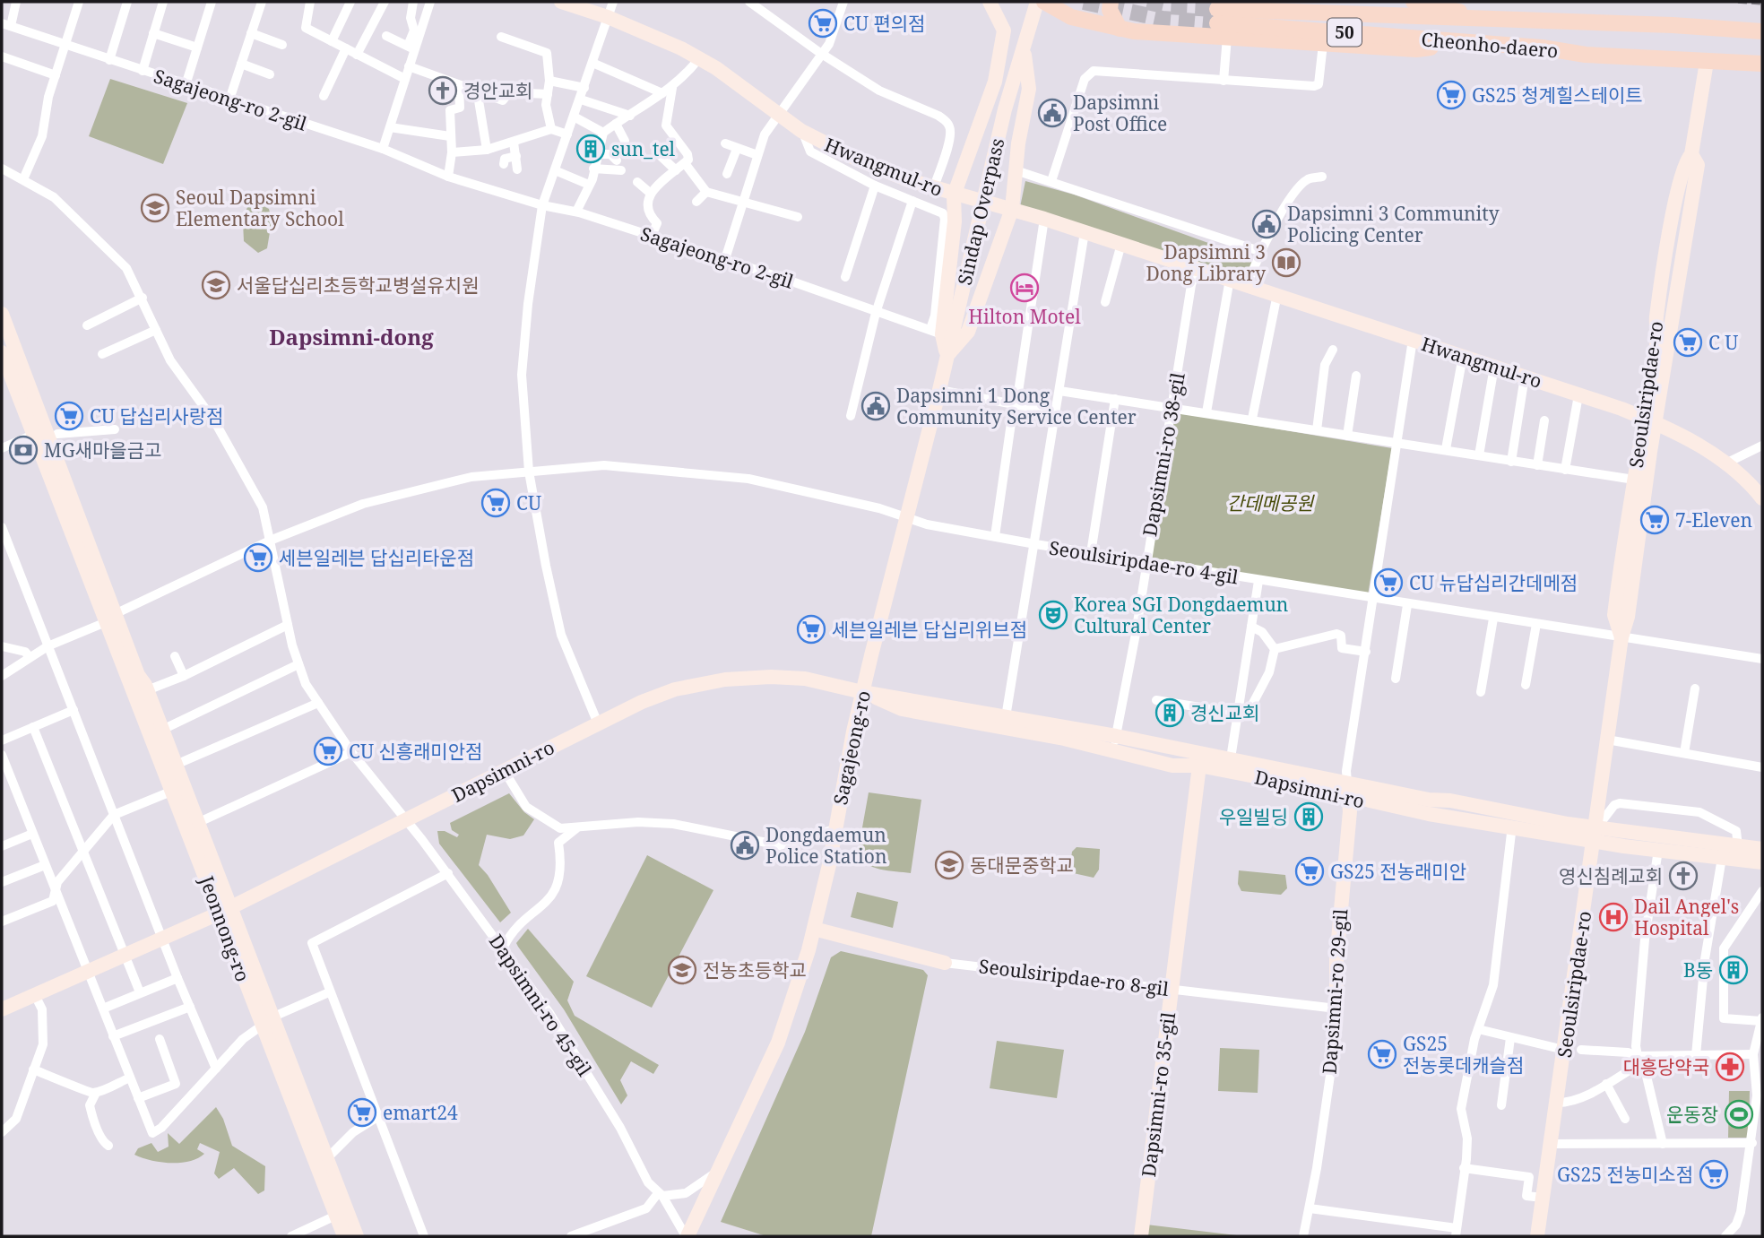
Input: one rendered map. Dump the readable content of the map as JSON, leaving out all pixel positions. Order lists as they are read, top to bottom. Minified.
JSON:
{"streets":{"main road":["50","Cheonho-daero","Hwangmul-ro","Sindap Overpass","Seoulsiripdae-ro","Sagajeong-ro","Dapsimni-ro","Jeonnong-ro","Seoulsiripdae-ro 8-gil","Dapsimni-ro 29-gil","Dapsimni-ro 35-gil"],"street":["Sagajeong-ro 2-gil","Dapsimni-ro 38-gil","Seoulsiripdae-ro 4-gil","Dapsimni-ro 45-gil"]},"crossings":[["Cheonho-daero","Seoulsiripdae-ro"],["Hwangmul-ro","Seoulsiripdae-ro"],["Hwangmul-ro","Dapsimni-ro 38-gil"],["Sindap Overpass","Sagajeong-ro"],["Seoulsiripdae-ro","Seoulsiripdae-ro 4-gil"],["Seoulsiripdae-ro","Dapsimni-ro"],["Dapsimni-ro 38-gil","Seoulsiripdae-ro 4-gil"],["Dapsimni-ro 38-gil","Dapsimni-ro"],["Seoulsiripdae-ro 4-gil","Sagajeong-ro"],["Seoulsiripdae-ro 4-gil","Jeonnong-ro"],["Seoulsiripdae-ro 4-gil","Dapsimni-ro 45-gil"],["Sagajeong-ro","Dapsimni-ro"],["Sagajeong-ro","Seoulsiripdae-ro 8-gil"],["Sagajeong-ro","Dapsimni-ro 45-gil"],["Dapsimni-ro","Jeonnong-ro"],["Dapsimni-ro","Dapsimni-ro 29-gil"],["Dapsimni-ro","Dapsimni-ro 45-gil"],["Dapsimni-ro","Dapsimni-ro 35-gil"],["Seoulsiripdae-ro 8-gil","Dapsimni-ro 29-gil"],["Seoulsiripdae-ro 8-gil","Dapsimni-ro 35-gil"]],"districts":["Dapsimni-dong"],"parks":["간데메공원"],"places":{"supermarket":["CU 편의점","GS25 청계힐스테이트","C U","CU 답십리사랑점","CU","7-Eleven","세븐일레븐 답십리타운점","CU 뉴답십리간데메점","세븐일레븐 답십리위브점","CU 신흥래미안점","GS25 전농래미안","GS25 전농롯데캐슬점","emart24","GS25 전농미소점"],"church":["경안교회","영신침례교회"],"public building":["Dapsimni Post Office","Dapsimni 3 Community Policing Center","Dapsimni 1 Dong Community Service Center","Dongdaemun Police Station"],"building":["sun_tel","경신교회","우일빌딩","B동"],"school or university":["Seoul Dapsimni Elementary School","서울답십리초등학교병설유치원","동대문중학교","전농초등학교"],"library":["Dapsimni 3 Dong Library"],"hotel":["Hilton Motel"],"bank":["MG새마을금고"],"theatre":["Korea SGI Dongdaemun Cultural Center"],"hospital":["Dail Angel's Hospital"],"pharmacy":["대흥당약국"],"sports":["운동장"]}}
